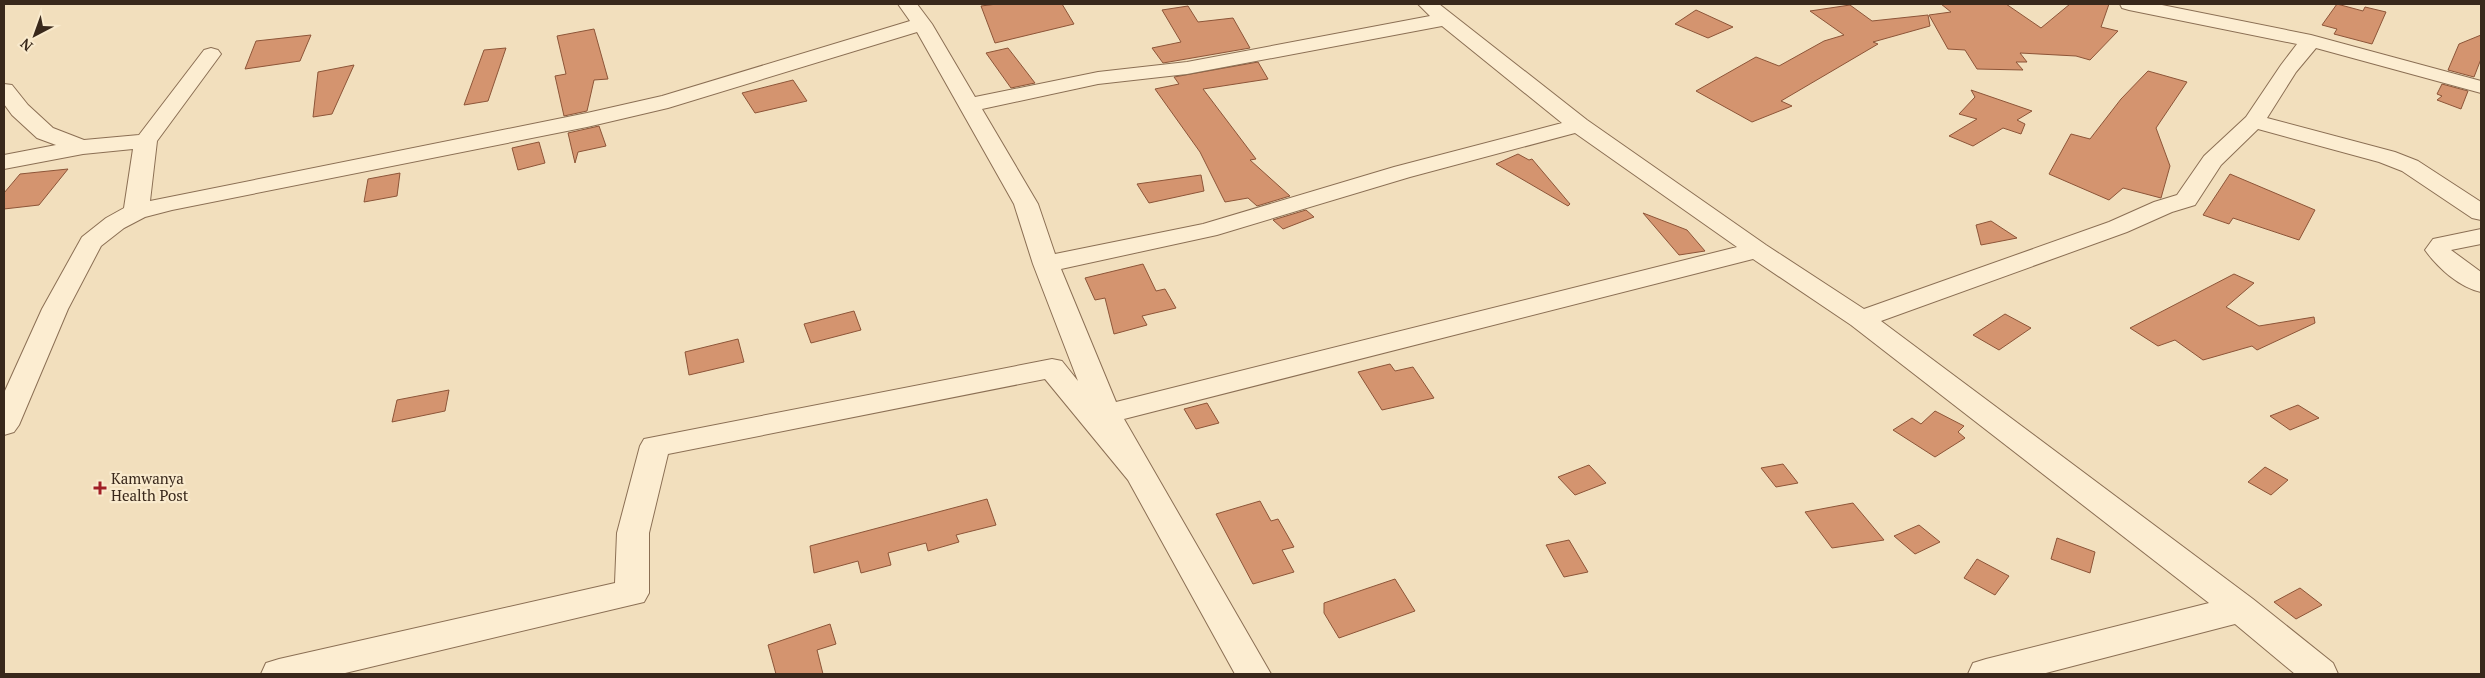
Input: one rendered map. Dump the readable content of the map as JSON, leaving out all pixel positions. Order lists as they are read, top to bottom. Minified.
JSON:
{"places":{"health":["Kamwanya Health Post"]},"north":"bottom left"}
